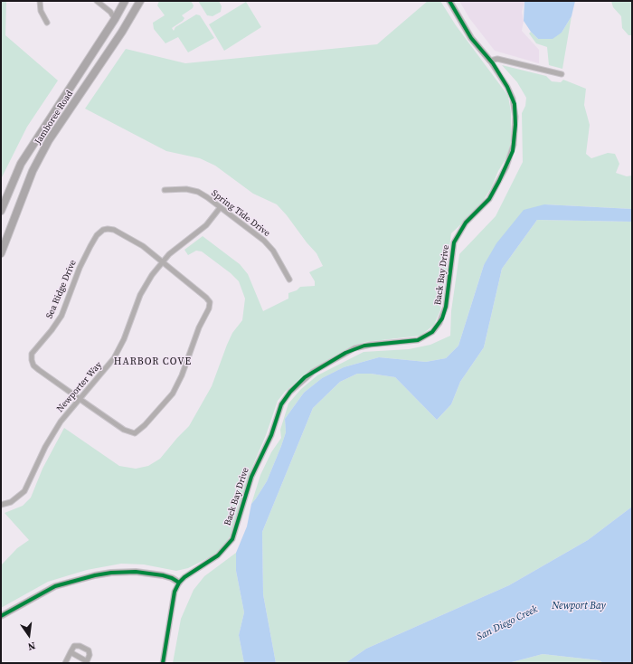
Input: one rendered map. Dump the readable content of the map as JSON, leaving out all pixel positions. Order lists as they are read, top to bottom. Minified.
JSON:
{"streets":{"main road":["Jamboree Road"],"street":["Spring Tide Drive","Back Bay Drive","Sea Ridge Drive","Newporter Way"]},"crossings":[["Spring Tide Drive","Newporter Way"],["Sea Ridge Drive","Newporter Way"]],"districts":["HARBOR COVE"],"water":["Newport Bay","San Diego Creek"],"north":"bottom"}
